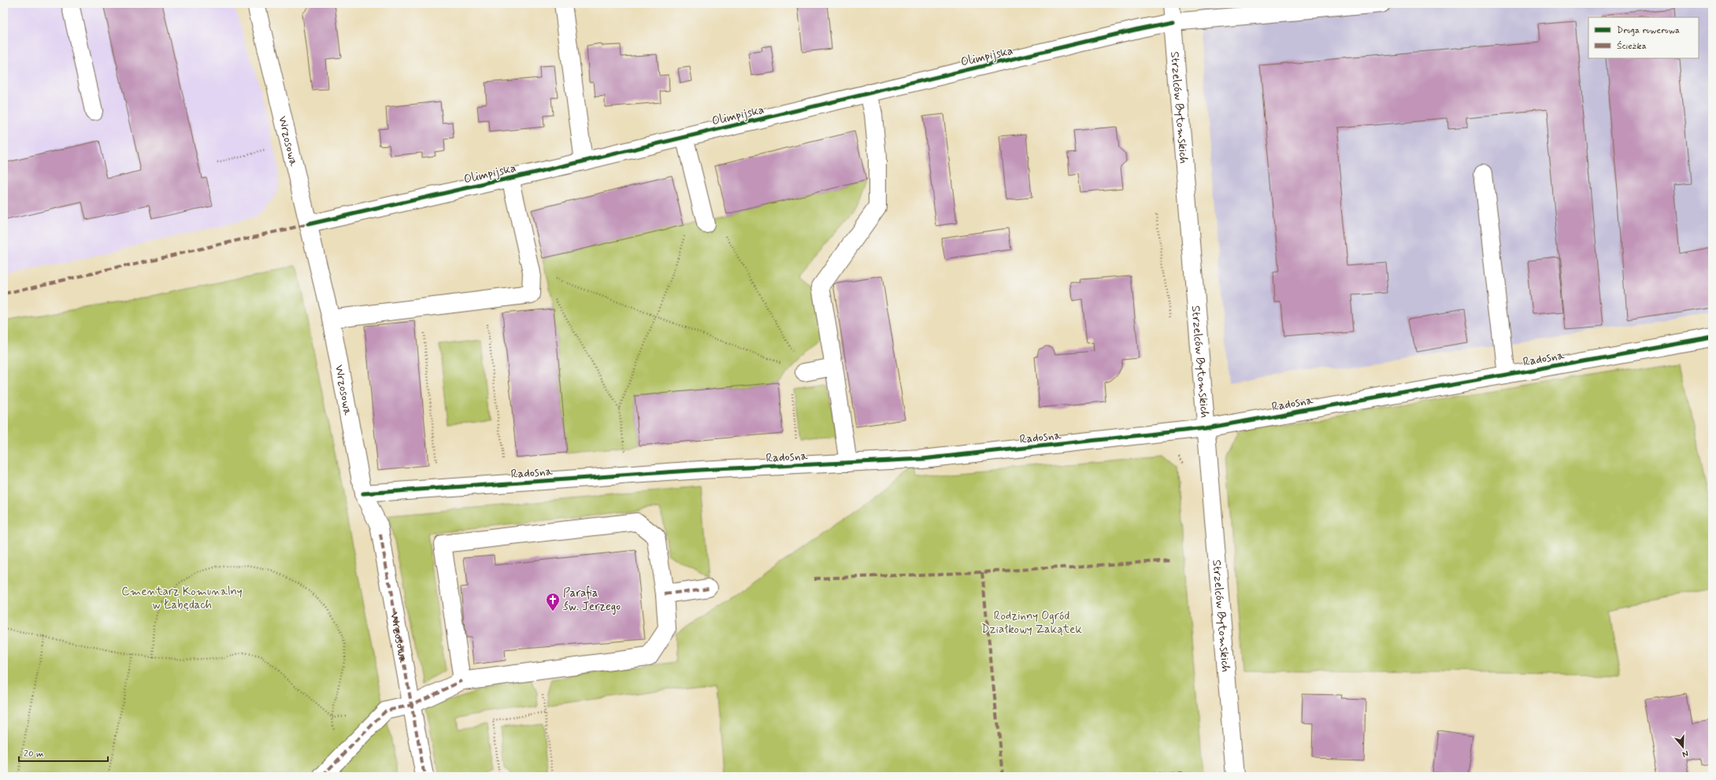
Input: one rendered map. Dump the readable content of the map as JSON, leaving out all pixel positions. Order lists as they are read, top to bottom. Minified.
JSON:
{"streets":{"street":["Olimpijska","Strzelców Bytomskich","Wrzosowa","Radosna"]},"crossings":[["Olimpijska","Strzelców Bytomskich"],["Olimpijska","Wrzosowa"],["Strzelców Bytomskich","Radosna"],["Wrzosowa","Radosna"]],"parks":["Cmentarz Komunalny w Łabędach","Rodzinny Ogród Działkowy Zakątek"],"places":{"church":["Parafia św. Jerzego"]},"legend":["Droga rowerowa","Ścieżka"],"scale_bar":"20 m","north":"bottom"}
